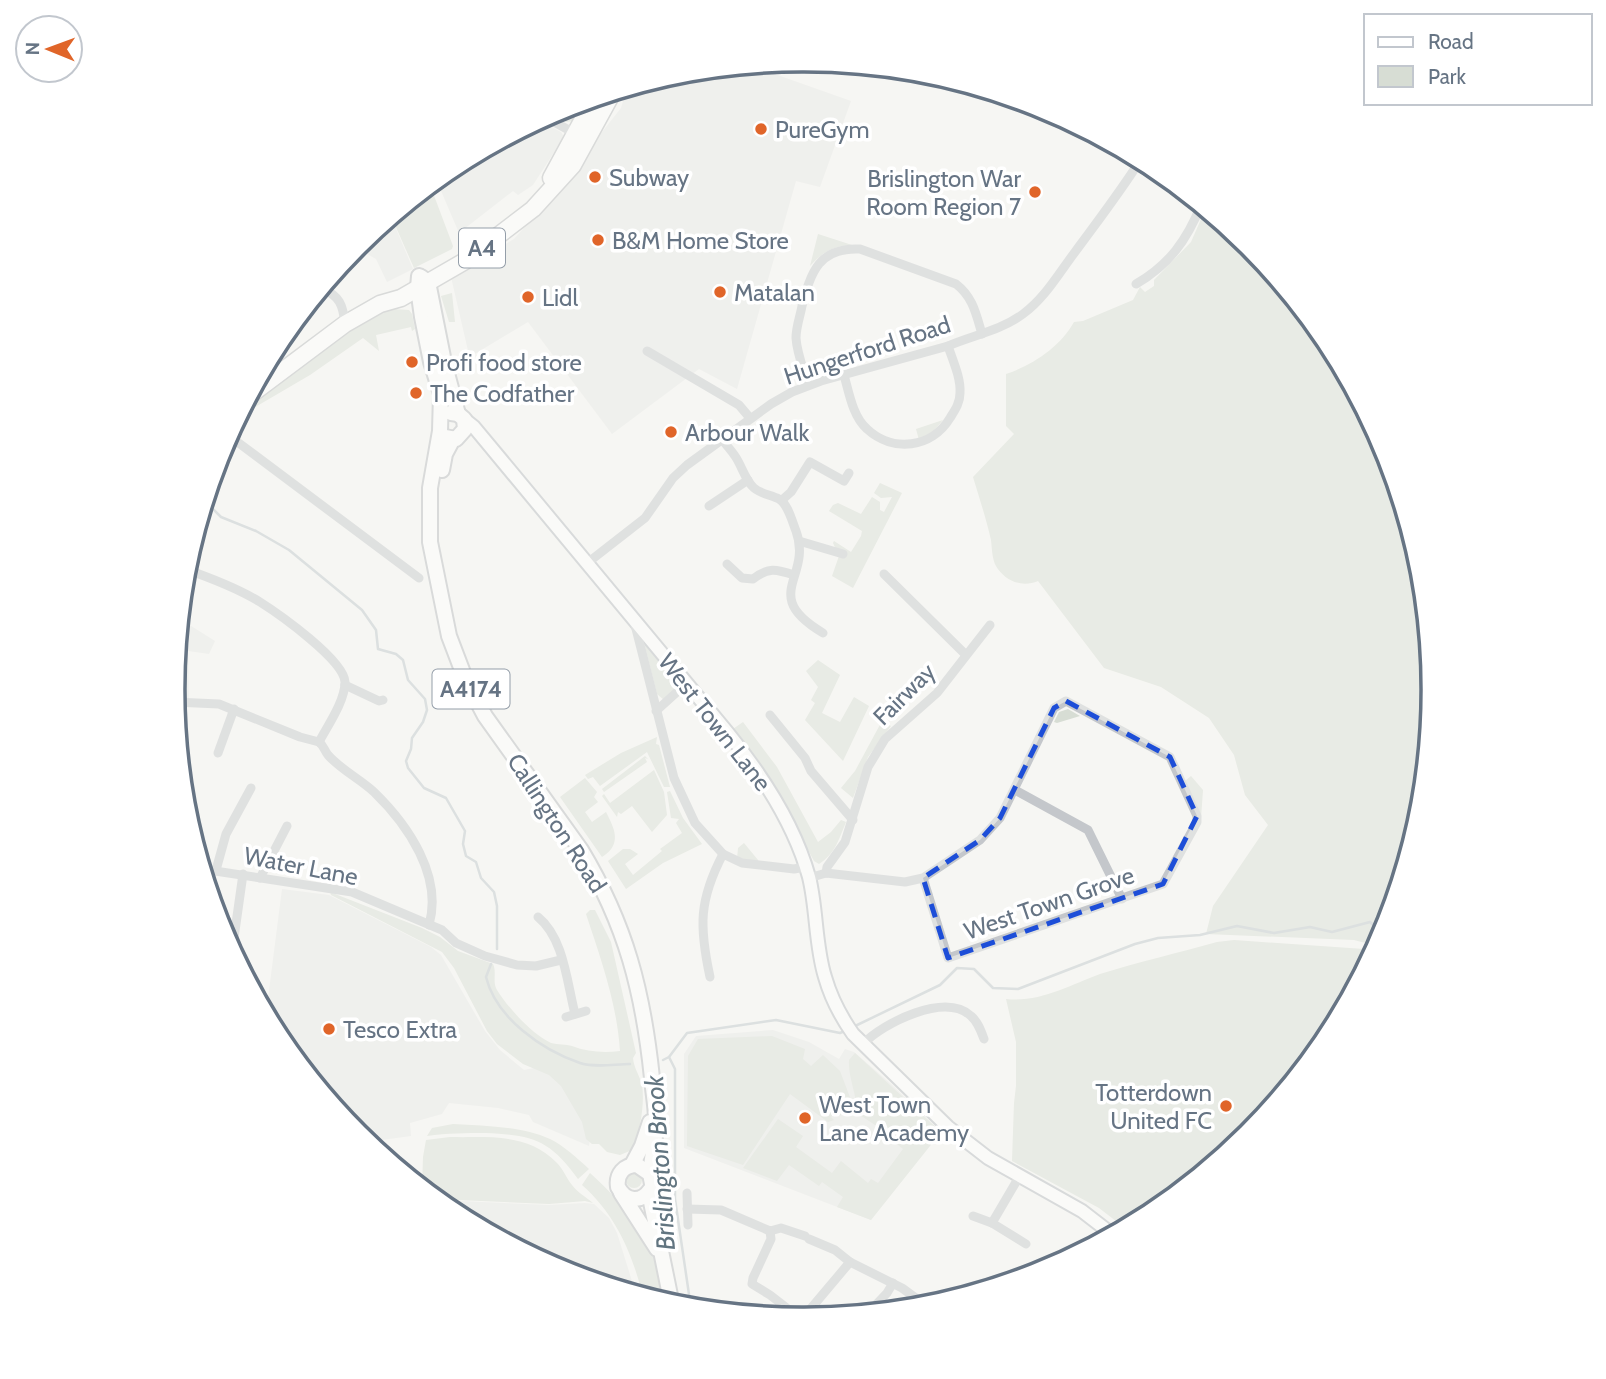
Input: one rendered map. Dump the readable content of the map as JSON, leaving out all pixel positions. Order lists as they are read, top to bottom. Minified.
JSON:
{"streets":{"highway":["A4"],"main road":["A4174","West Town Lane","Callington Road"],"street":["Hungerford Road","Fairway","Water Lane","West Town Grove"]},"crossings":[["A4","A4174"],["A4","West Town Lane"],["Hungerford Road","West Town Lane"],["A4174","West Town Lane"],["A4174","Callington Road"]],"water":["Brislington Brook"],"places":["PureGym","Subway","Brislington War Room Region 7","B&M Home Store","Matalan","Lidl","Profi food store","The Codfather","Arbour Walk","Tesco Extra","Totterdown United FC","West Town Lane Academy"],"legend":["Road","Park"],"north":"left"}
